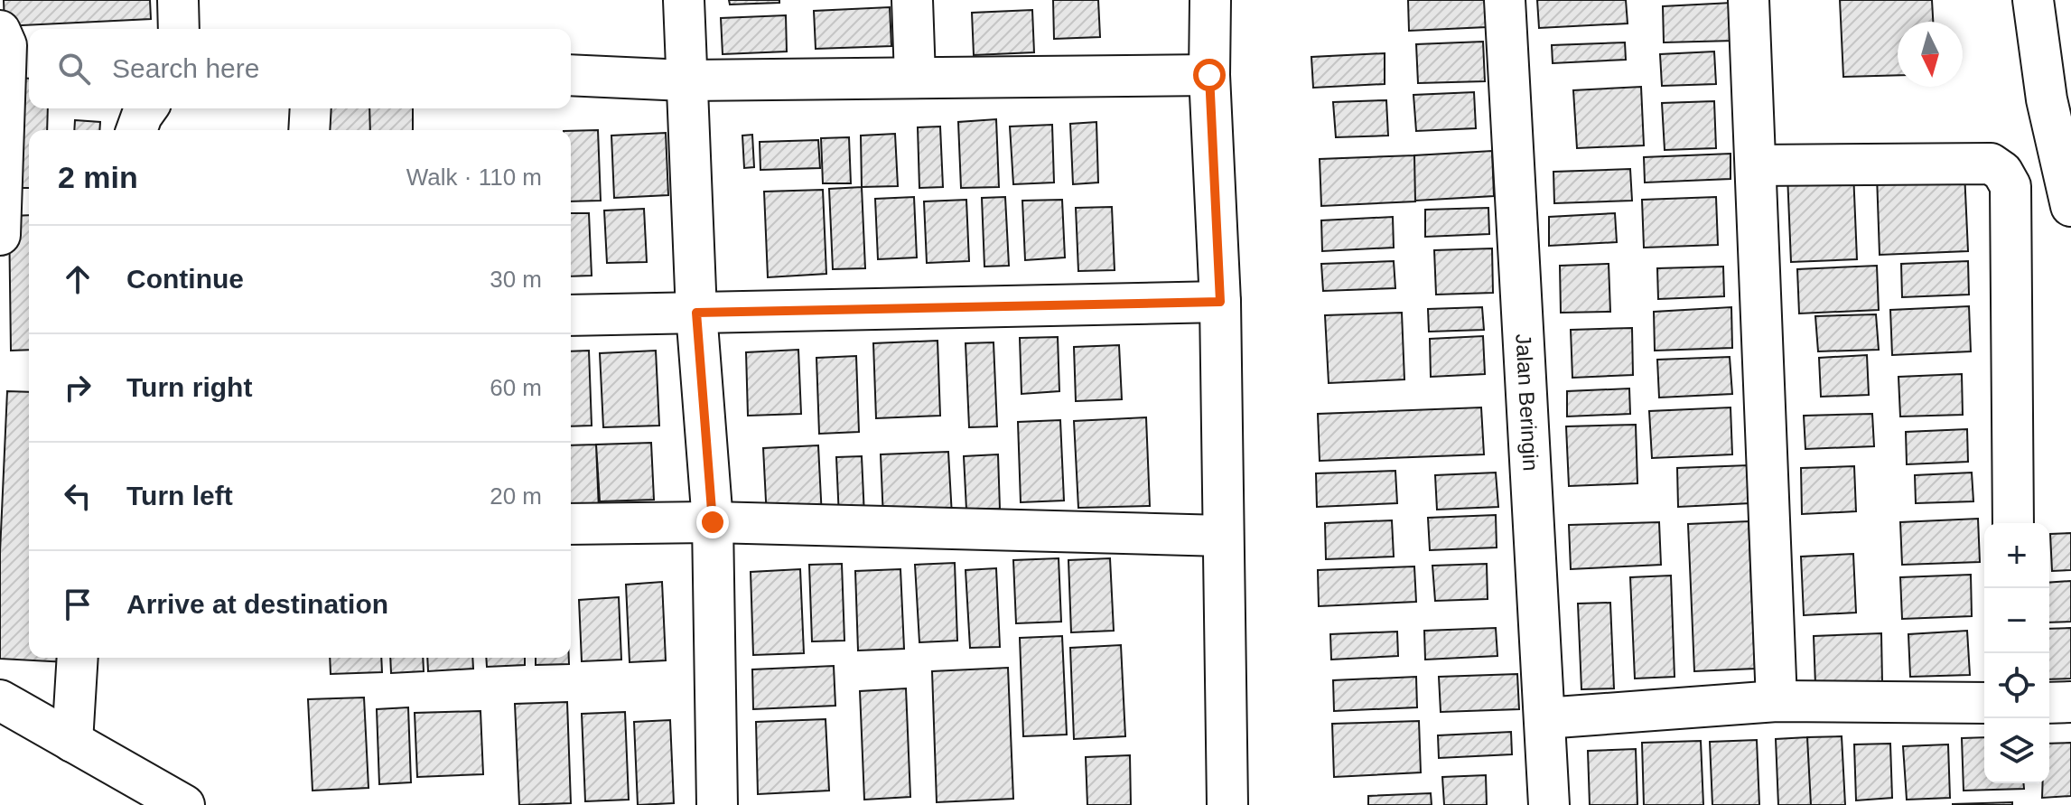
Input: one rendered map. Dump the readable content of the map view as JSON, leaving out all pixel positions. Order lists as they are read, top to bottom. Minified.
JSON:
{"streets":{"street":["Jalan Beringin"]},"north":"bottom","page":{"search":"Search here","heading":["2 min","Walk · 110 m"],"list":[["Continue","30 m"],["Turn right","60 m"],["Turn left","20 m"],"Arrive at destination"],"map_buttons":["+","−"]}}
